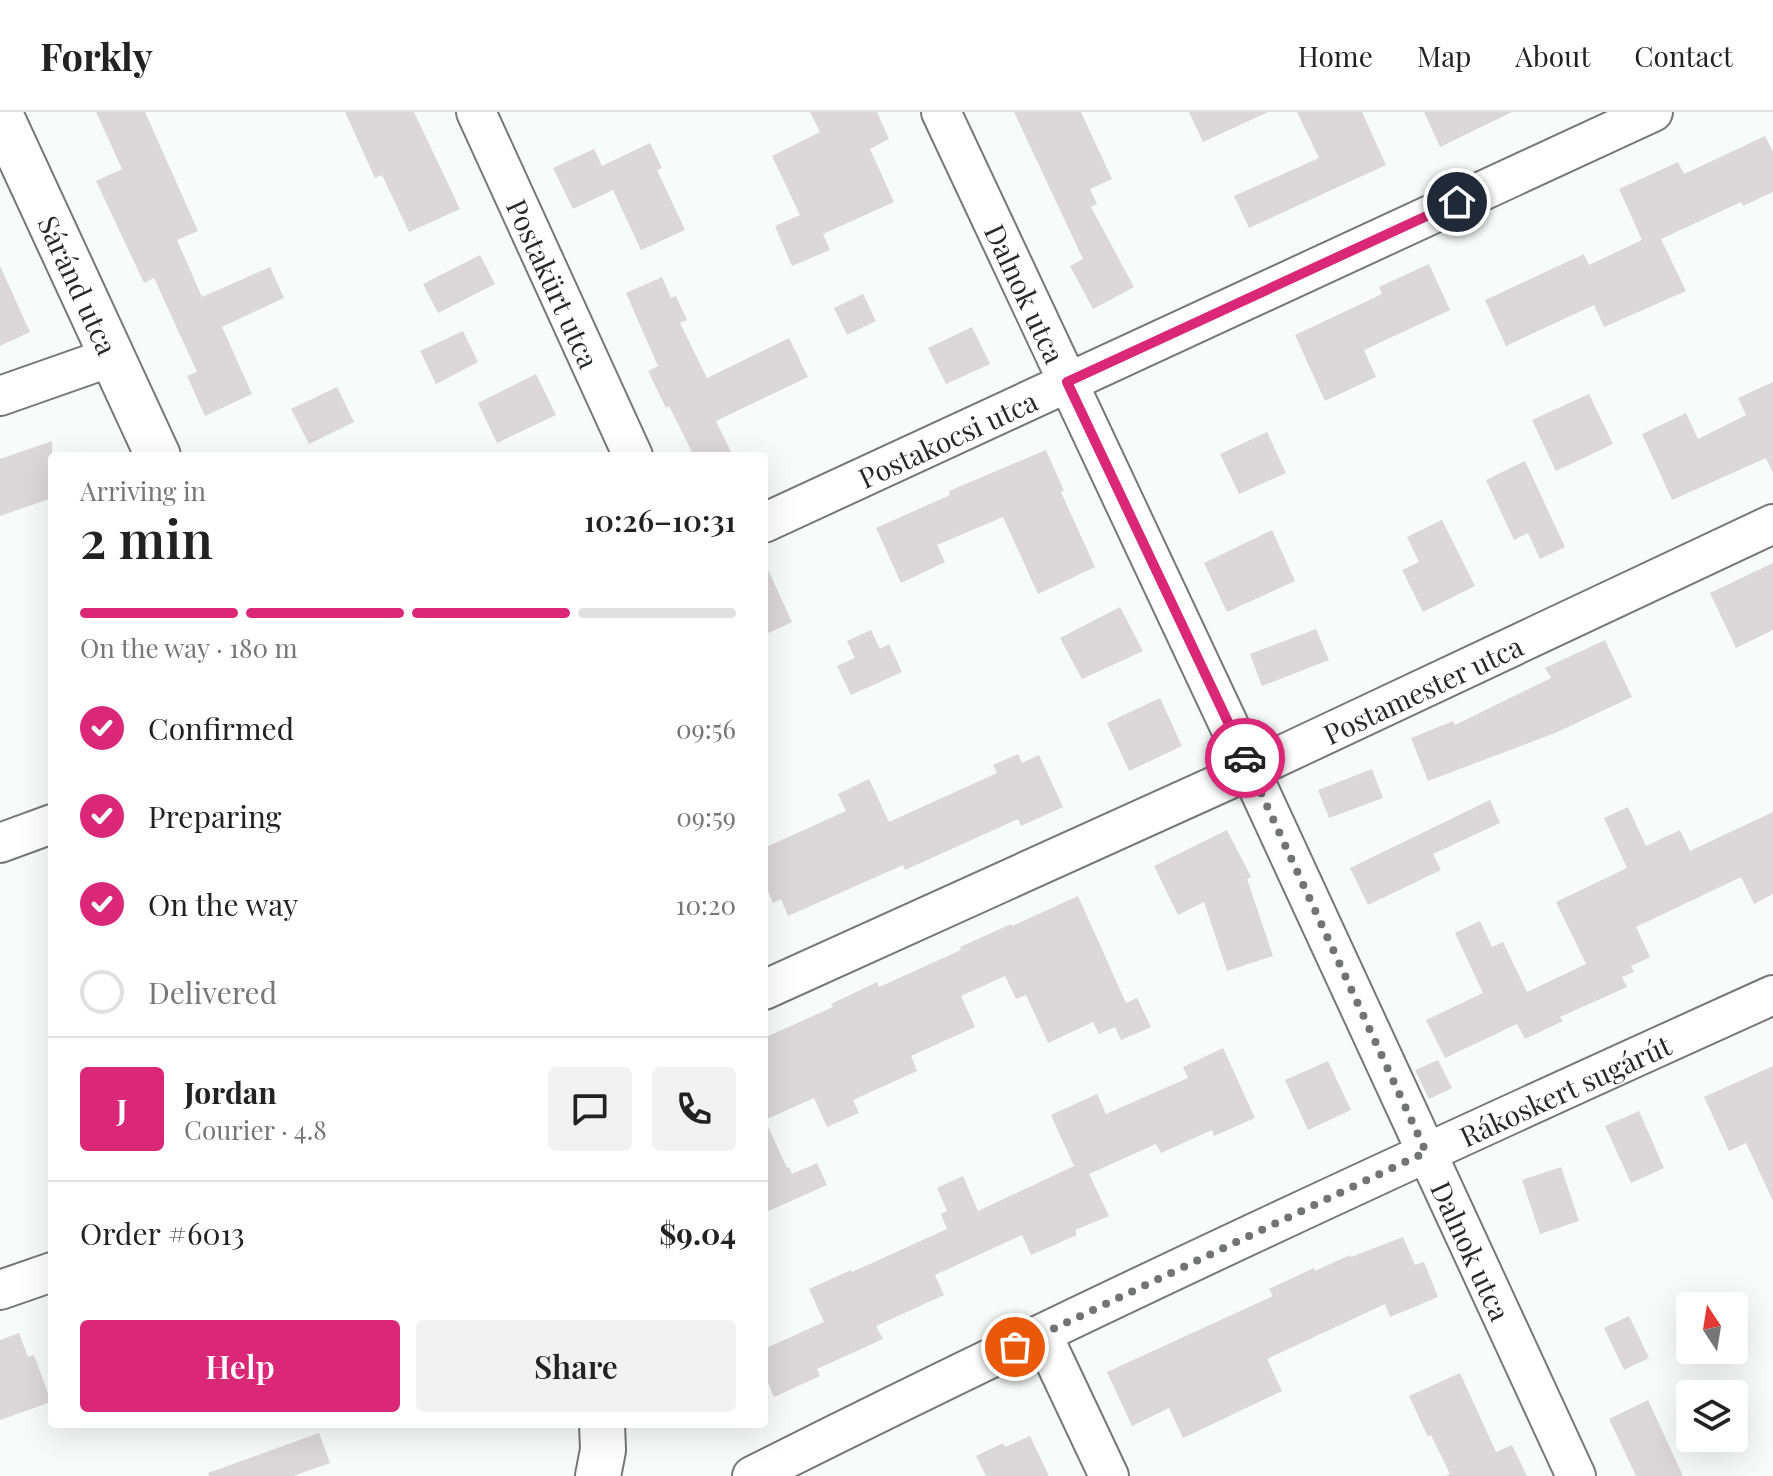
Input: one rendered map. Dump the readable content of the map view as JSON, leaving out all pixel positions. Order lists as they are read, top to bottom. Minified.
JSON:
{"streets":{"street":["Postakürt utca","Sáránd utca","Dalnok utca","Postakocsi utca","Postamester utca","Rákoskert sugárút"]},"crossings":[["Dalnok utca","Postakocsi utca"],["Dalnok utca","Postamester utca"],["Dalnok utca","Rákoskert sugárút"]],"north":"top","page":{"header":"Forkly","nav":["Home","Map","About","Contact"],"heading":["2 min","Arriving in","10:26–10:31"],"panel":["Jordan","Courier · 4.8","Order #6013","$9.04"],"bar":"On the way · 180 m","list":[["Confirmed","09:56"],["Preparing","09:59"],["On the way","10:20"],"Delivered"],"round":"J","buttons":["Help","Share"]}}
